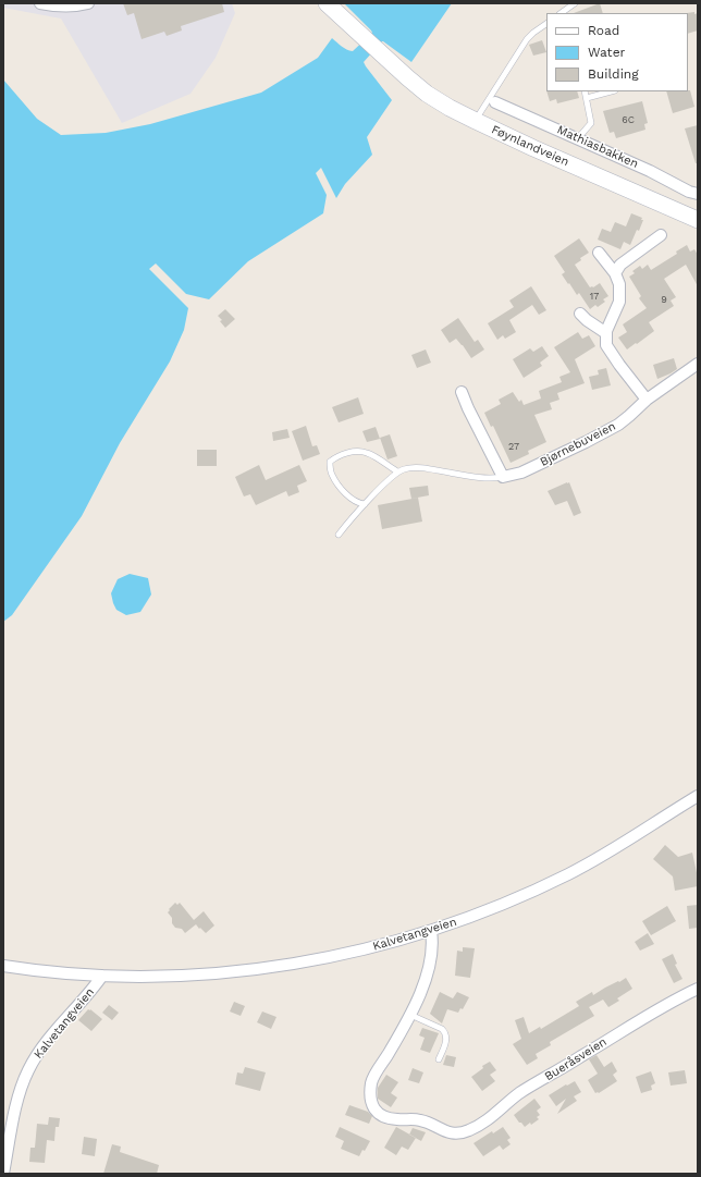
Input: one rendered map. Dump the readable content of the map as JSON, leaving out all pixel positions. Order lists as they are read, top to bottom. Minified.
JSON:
{"streets":{"main road":["Føynlandveien"],"street":["Mathiasbakken","Bjørnebuveien","Kalvetangveien","Bueråsveien"]},"house_numbers":["6C","17","9","27"],"legend":["Road","Water","Building"]}
